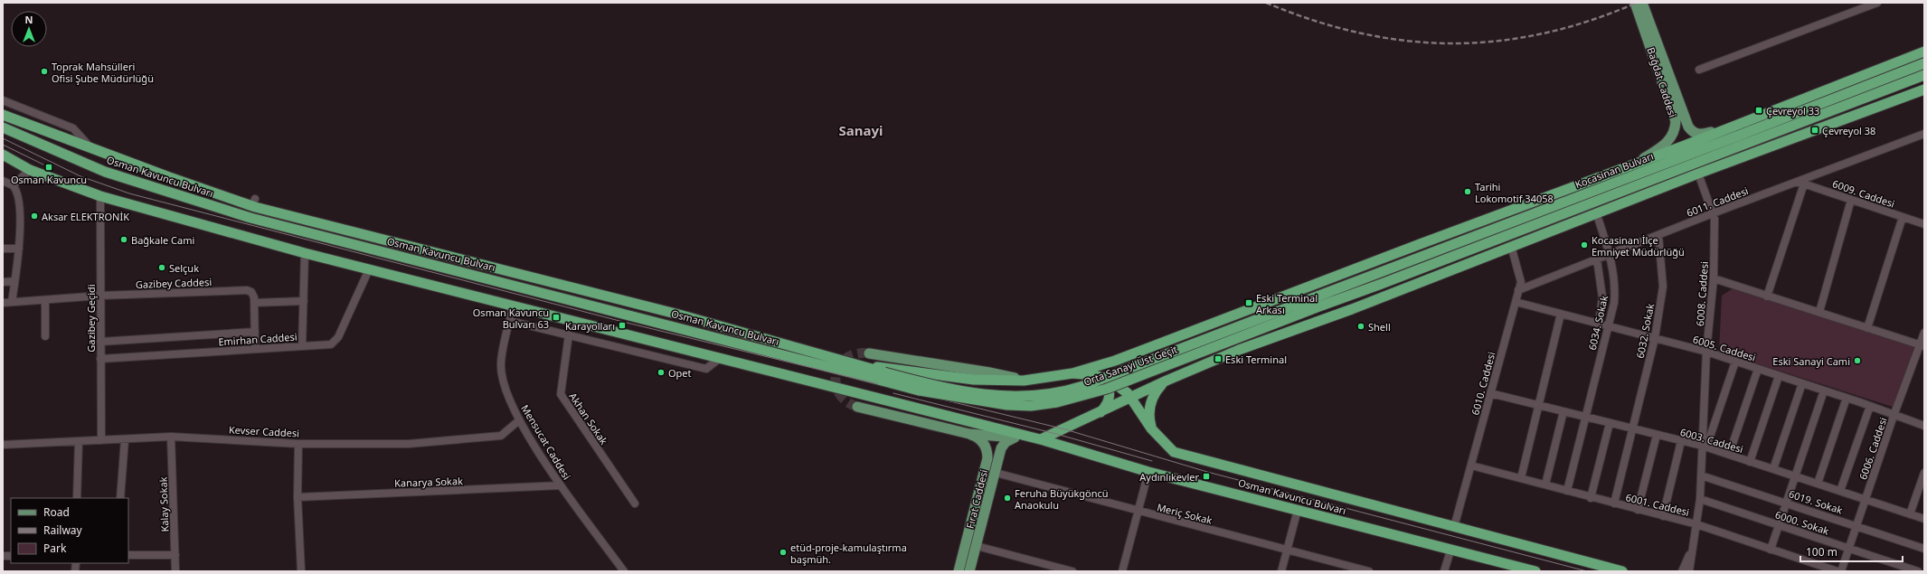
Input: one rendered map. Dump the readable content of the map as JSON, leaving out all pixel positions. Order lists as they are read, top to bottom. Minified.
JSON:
{"streets":{"highway":["Kocasinan Bulvarı","Osman Kavuncu Bulvarı","Orta Sanayi Üst Geçit"],"main road":["Bağdat Caddesi","Fırat Caddesi"],"street":["6009. Caddesi","6011. Caddesi","Gazibey Caddesi","6008. Caddesi","Gazibey Geçidi","6034. Sokak","6032. Sokak","Emirhan Caddesi","6005. Caddesi","6010. Caddesi","Akhan Sokak","Kevser Caddesi","6003. Caddesi","Mensucat Caddesi","6006. Caddesi","Kanarya Sokak","6019. Sokak","Kalay Sokak","6001. Caddesi","Meriç Sokak","6000. Sokak"]},"crossings":[["Kocasinan Bulvarı","Orta Sanayi Üst Geçit"],["Osman Kavuncu Bulvarı","Orta Sanayi Üst Geçit"],["Osman Kavuncu Bulvarı","6010. Caddesi"],["6009. Caddesi","6011. Caddesi"],["6011. Caddesi","6008. Caddesi"],["6011. Caddesi","6034. Sokak"],["6011. Caddesi","6032. Sokak"],["6011. Caddesi","6010. Caddesi"],["Gazibey Caddesi","Gazibey Geçidi"],["6008. Caddesi","6005. Caddesi"],["6008. Caddesi","6003. Caddesi"],["6008. Caddesi","6019. Sokak"],["6008. Caddesi","6001. Caddesi"],["6008. Caddesi","6000. Sokak"],["Gazibey Geçidi","Emirhan Caddesi"],["Gazibey Geçidi","Kevser Caddesi"],["6034. Sokak","6005. Caddesi"],["6034. Sokak","6003. Caddesi"],["6034. Sokak","6001. Caddesi"],["6032. Sokak","6005. Caddesi"],["6032. Sokak","6003. Caddesi"],["6032. Sokak","6001. Caddesi"],["6005. Caddesi","6010. Caddesi"],["6005. Caddesi","6006. Caddesi"],["6010. Caddesi","6003. Caddesi"],["6010. Caddesi","6001. Caddesi"],["Kevser Caddesi","Mensucat Caddesi"],["Kevser Caddesi","Kalay Sokak"],["6003. Caddesi","6006. Caddesi"],["Mensucat Caddesi","Kanarya Sokak"],["6006. Caddesi","6019. Sokak"],["6006. Caddesi","6000. Sokak"],["Fırat Caddesi","Meriç Sokak"]],"districts":["Sanayi"],"places":{"other":["Toprak Mahsülleri Ofisi Şube Müdürlüğü","Tarihi Lokomotif 34058","Aksar ELEKTRONİK","Bağkale Cami","Kocasinan İlçe Emniyet Müdürlüğü","Selçuk","Shell","Eski Sanayi Cami","Opet","Feruha Büyükgöncü Anaokulu","etüd-proje-kamulaştırma başmüh."],"transit":["Çevreyol 33","Çevreyol 38","Osman Kavuncu","Eski Terminal Arkası","Osman Kavuncu Bulvarı 63","Karayolları","Eski Terminal","Aydınlıkevler"]},"legend":["Road","Railway","Park"],"scale_bar":"100 m","north":"top"}
